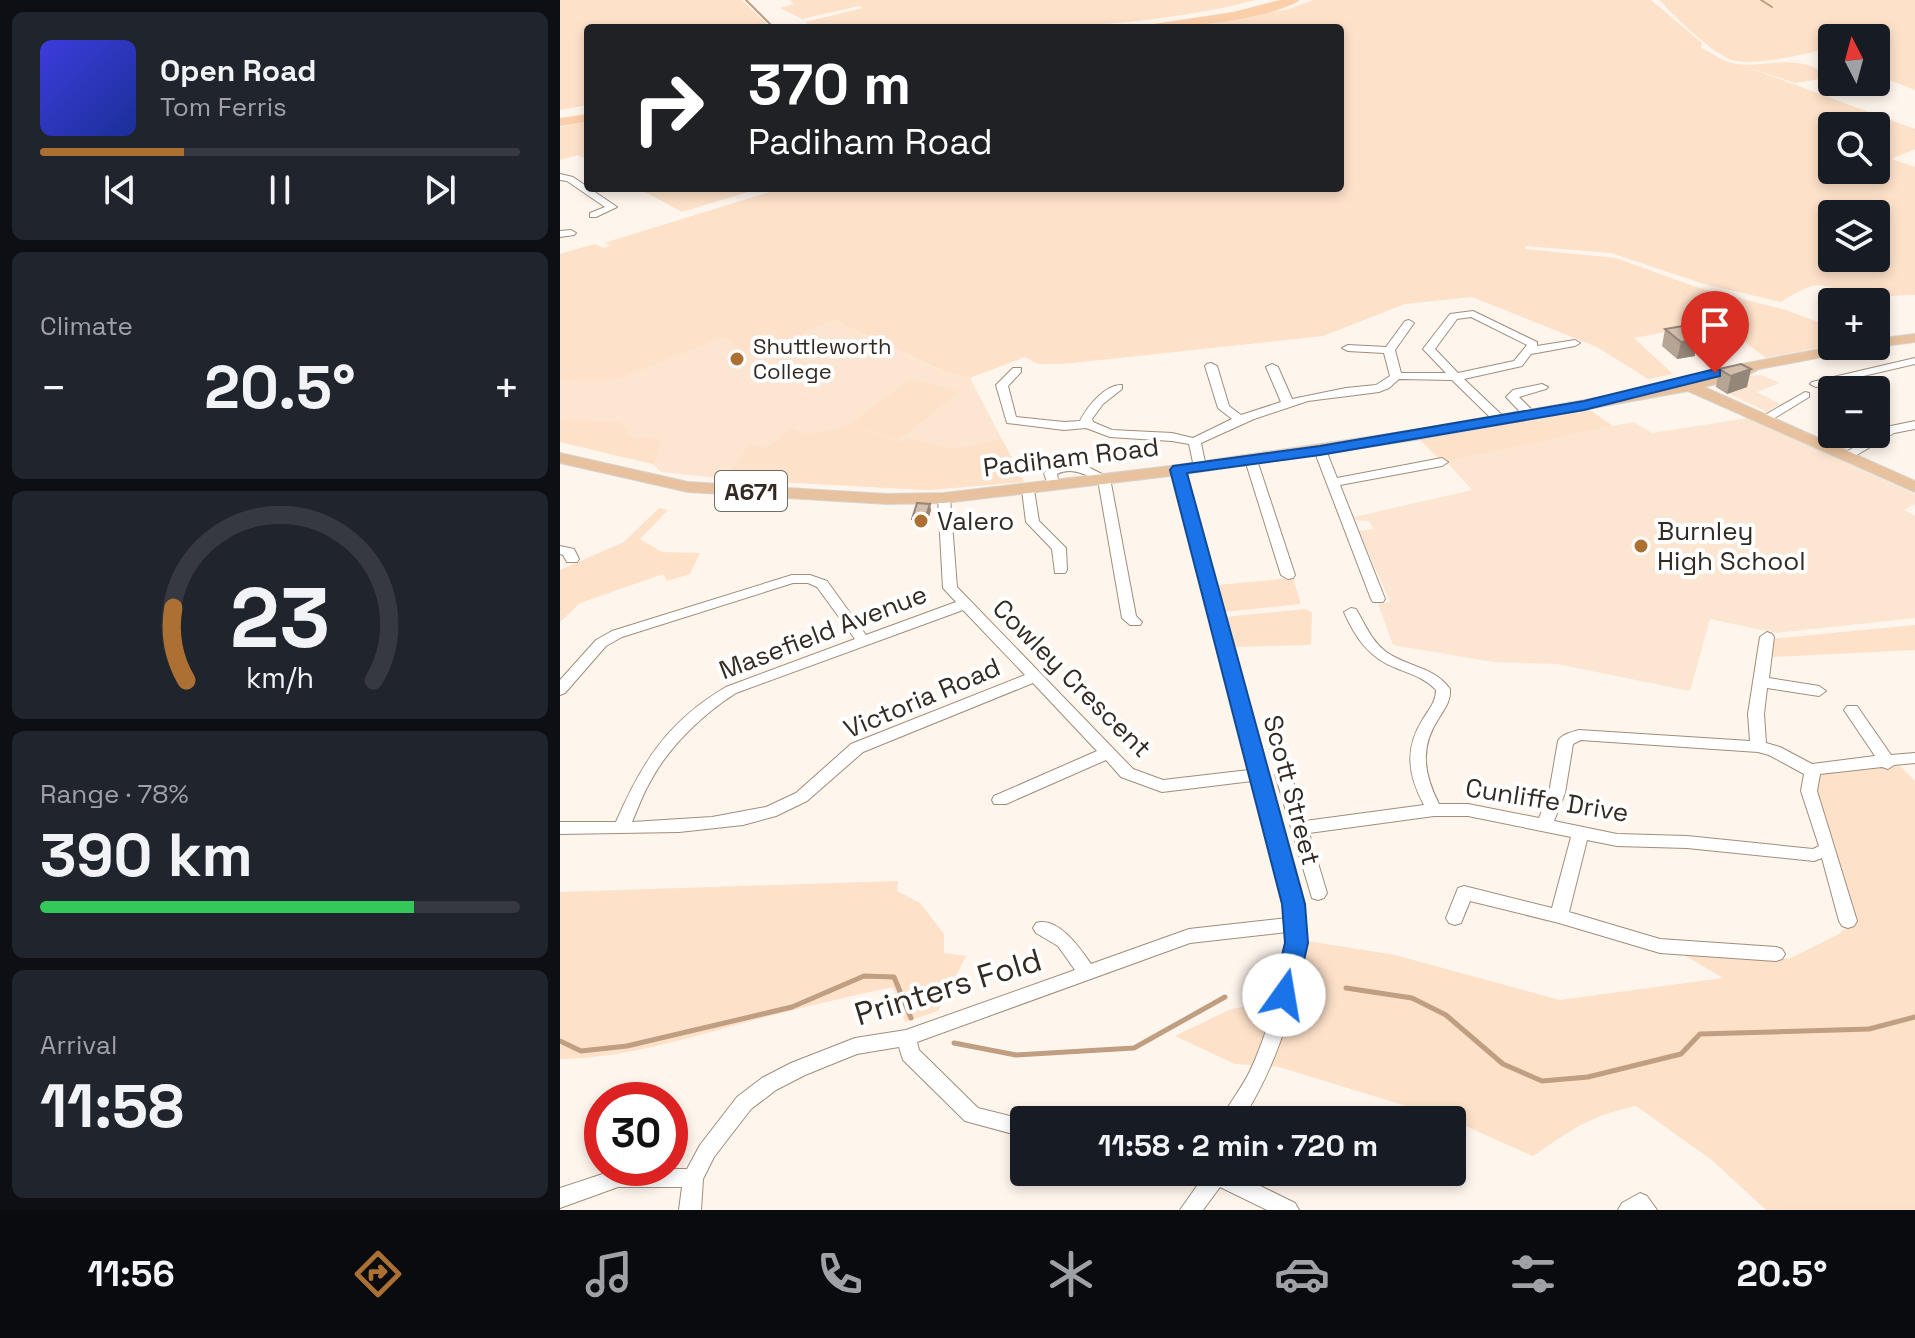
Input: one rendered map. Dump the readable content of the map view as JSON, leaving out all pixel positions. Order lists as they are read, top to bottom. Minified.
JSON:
{"streets":{"main road":["Padiham Road","A671"],"street":["Masefield Avenue","Cowley Crescent","Victoria Road","Scott Street","Cunliffe Drive","Printers Fold"]},"crossings":[["Padiham Road","A671"],["Padiham Road","Cowley Crescent"],["Padiham Road","Scott Street"],["A671","Cowley Crescent"],["Masefield Avenue","Cowley Crescent"],["Masefield Avenue","Victoria Road"],["Cowley Crescent","Victoria Road"],["Cowley Crescent","Scott Street"],["Scott Street","Printers Fold"]],"places":["Shuttleworth College","Valero","Burnley High School"],"north":"top","page":{"map_buttons":["+","−"],"turn":["370 m","Padiham Road"],"song":["Open Road","Tom Ferris"],"tile":["Climate",["Range · 78%","390 km"],["Arrival","11:58"]],"heat":["−","20.5°","+"],"limit":"30","trip":"11:58 · 2 min · 720 m","tabs":["11:56","20.5°"],"gauge":["23","km/h"]}}
